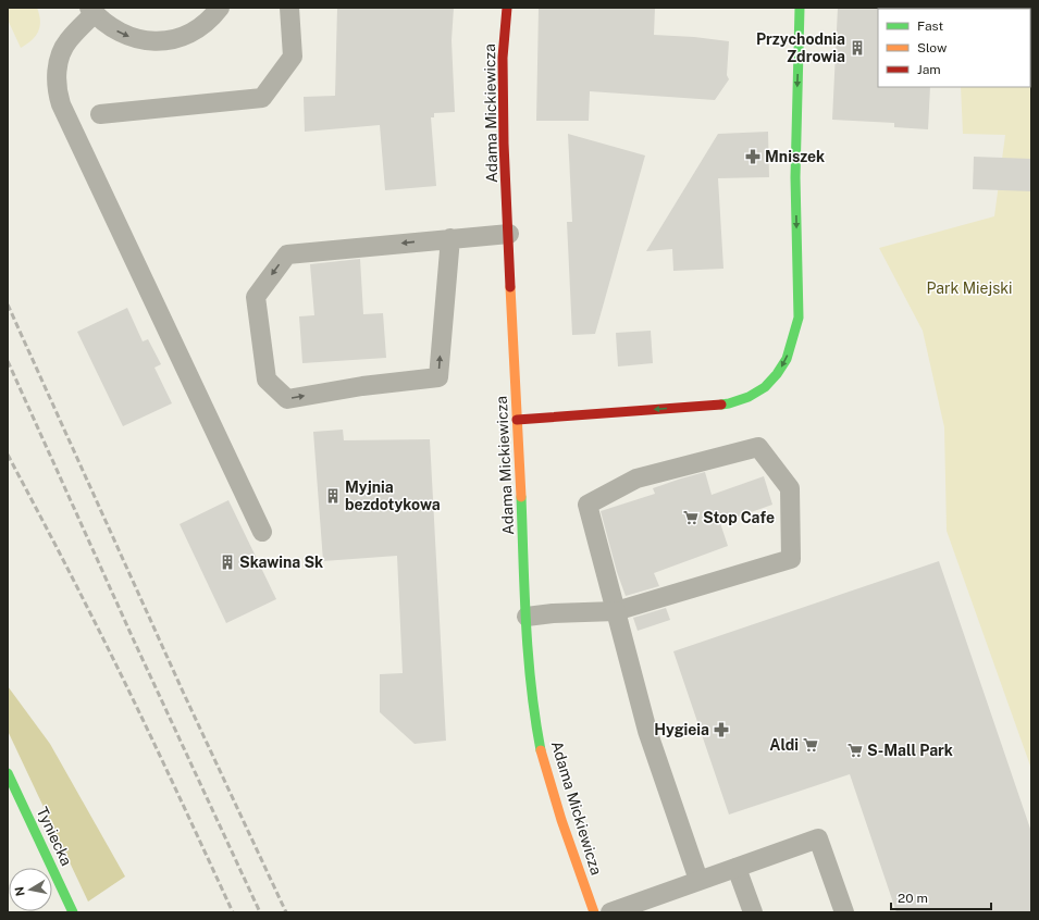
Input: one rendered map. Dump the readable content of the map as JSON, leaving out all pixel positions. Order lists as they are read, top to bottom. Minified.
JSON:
{"streets":{"main road":["Adama Mickiewicza","Tyniecka"]},"parks":["Park Miejski"],"places":{"building":["Przychodnia Zdrowia","Myjnia bezdotykowa","Skawina Sk"],"pharmacy":["Mniszek","Hygieia"],"supermarket":["Stop Cafe","Aldi","S-Mall Park"]},"legend":["Fast","Slow","Jam"],"scale_bar":"20 m","north":"left"}
